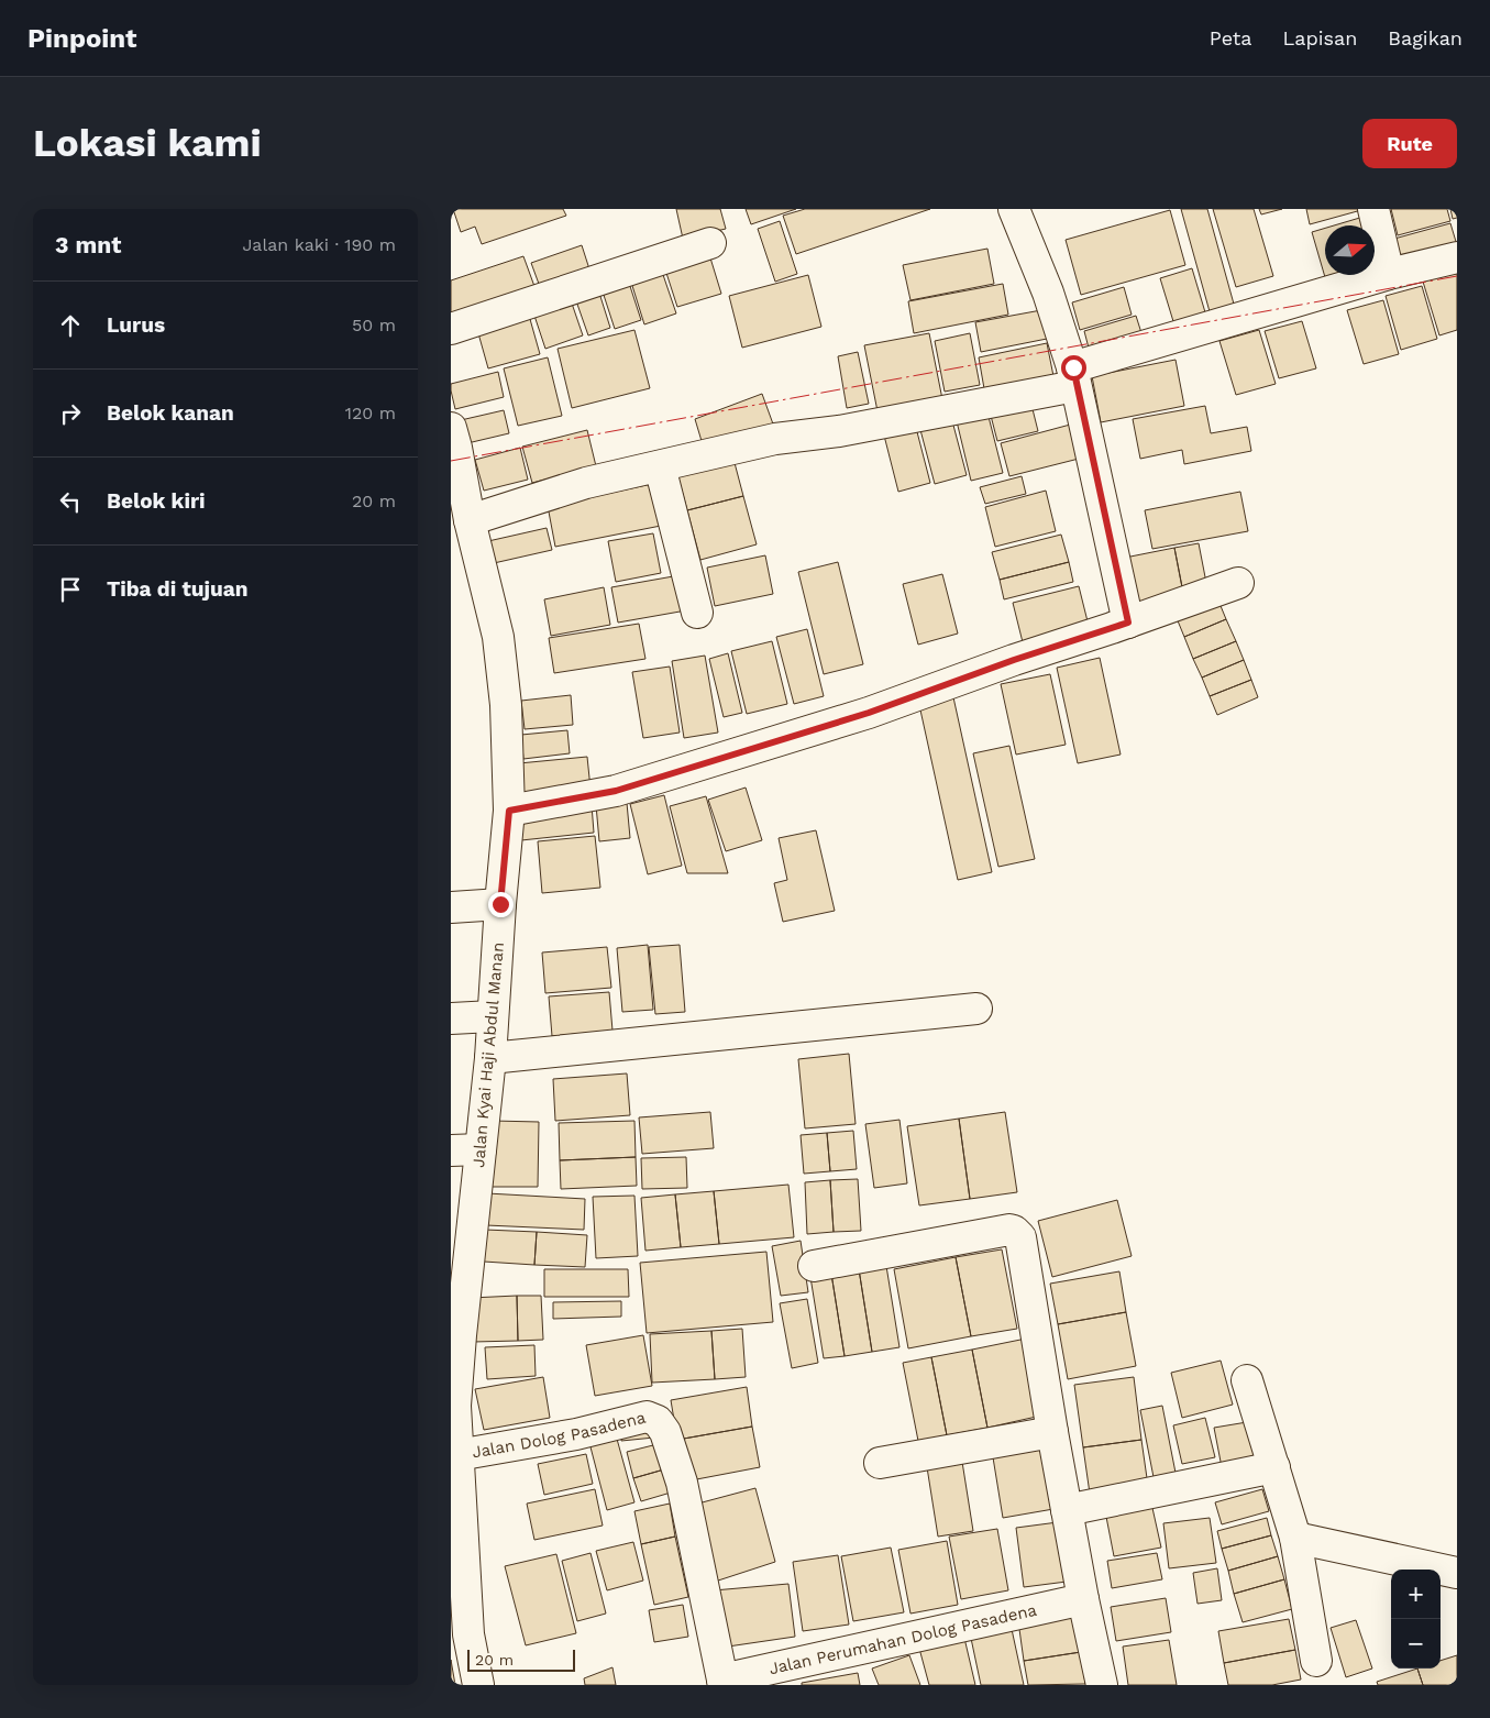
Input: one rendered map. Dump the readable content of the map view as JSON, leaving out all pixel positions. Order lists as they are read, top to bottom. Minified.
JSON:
{"streets":{"street":["Jalan Kyai Haji Abdul Manan","Jalan Dolog Pasadena","Jalan Perumahan Dolog Pasadena"]},"crossings":[["Jalan Kyai Haji Abdul Manan","Jalan Dolog Pasadena"],["Jalan Dolog Pasadena","Jalan Perumahan Dolog Pasadena"]],"scale_bar":"20 m","north":"right","page":{"header":"Pinpoint","nav":["Peta","Lapisan","Bagikan"],"buttons":"Rute","title":"Lokasi kami","heading":["3 mnt","Jalan kaki · 190 m"],"list":[["Lurus","50 m"],["Belok kanan","120 m"],["Belok kiri","20 m"],"Tiba di tujuan"],"map_buttons":["+","−"],"scale":"20 m"}}
